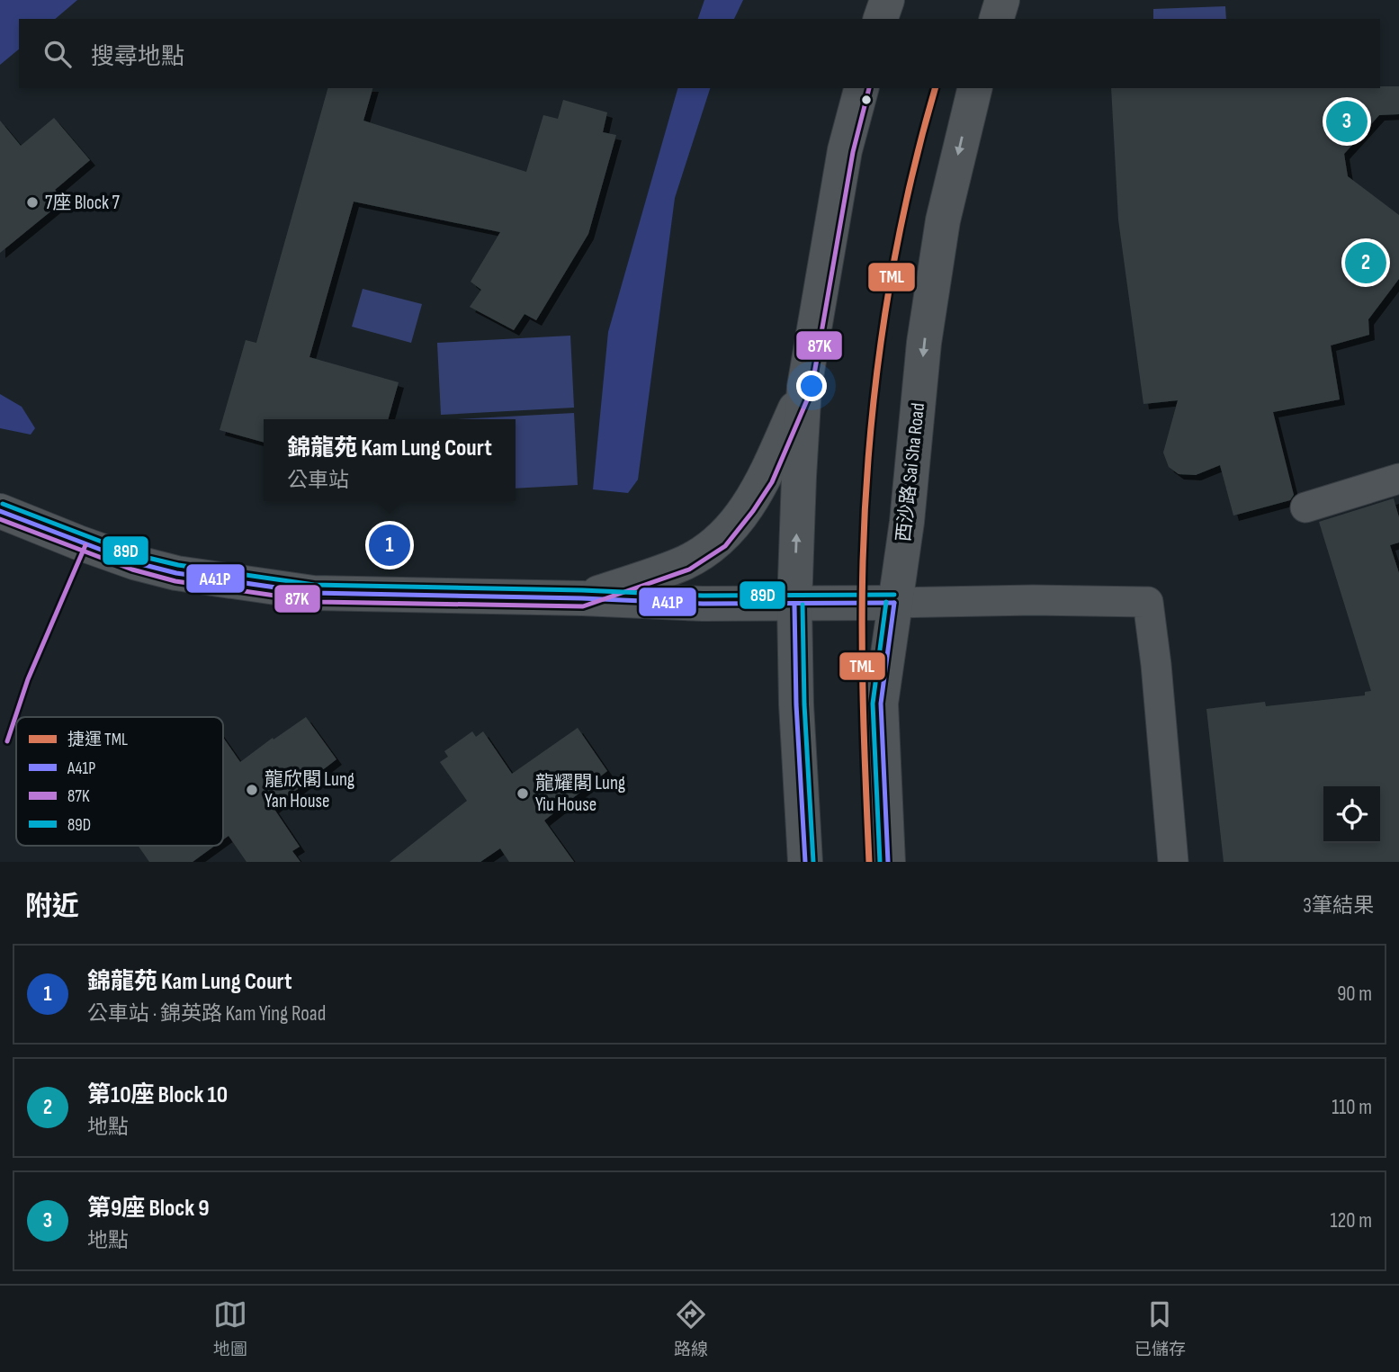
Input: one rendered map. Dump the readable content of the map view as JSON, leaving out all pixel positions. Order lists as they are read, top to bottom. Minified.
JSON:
{"streets":{"main road":["西沙路 Sai Sha Road"]},"places":["7座 Block 7","龍欣閣 Lung Yan House","龍耀閣 Lung Yiu House"],"lines":["metro line TML","transit line 87K","transit line 89D","transit line A41P"],"legend":["捷運 TML","A41P","87K","89D"],"page":{"search":"搜尋地點","pins":["3","2","1"],"popup":["錦龍苑 Kam Lung Court","公車站"],"heading":["附近","3筆結果"],"list":[{"mark":"1","name":"錦龍苑 Kam Lung Court","note":"公車站 · 錦英路 Kam Ying Road","value":"90 m"},{"mark":"2","name":"第10座 Block 10","note":"地點","value":"110 m"},{"mark":"3","name":"第9座 Block 9","note":"地點","value":"120 m"}],"nav":["地圖","路線","已儲存"]}}
